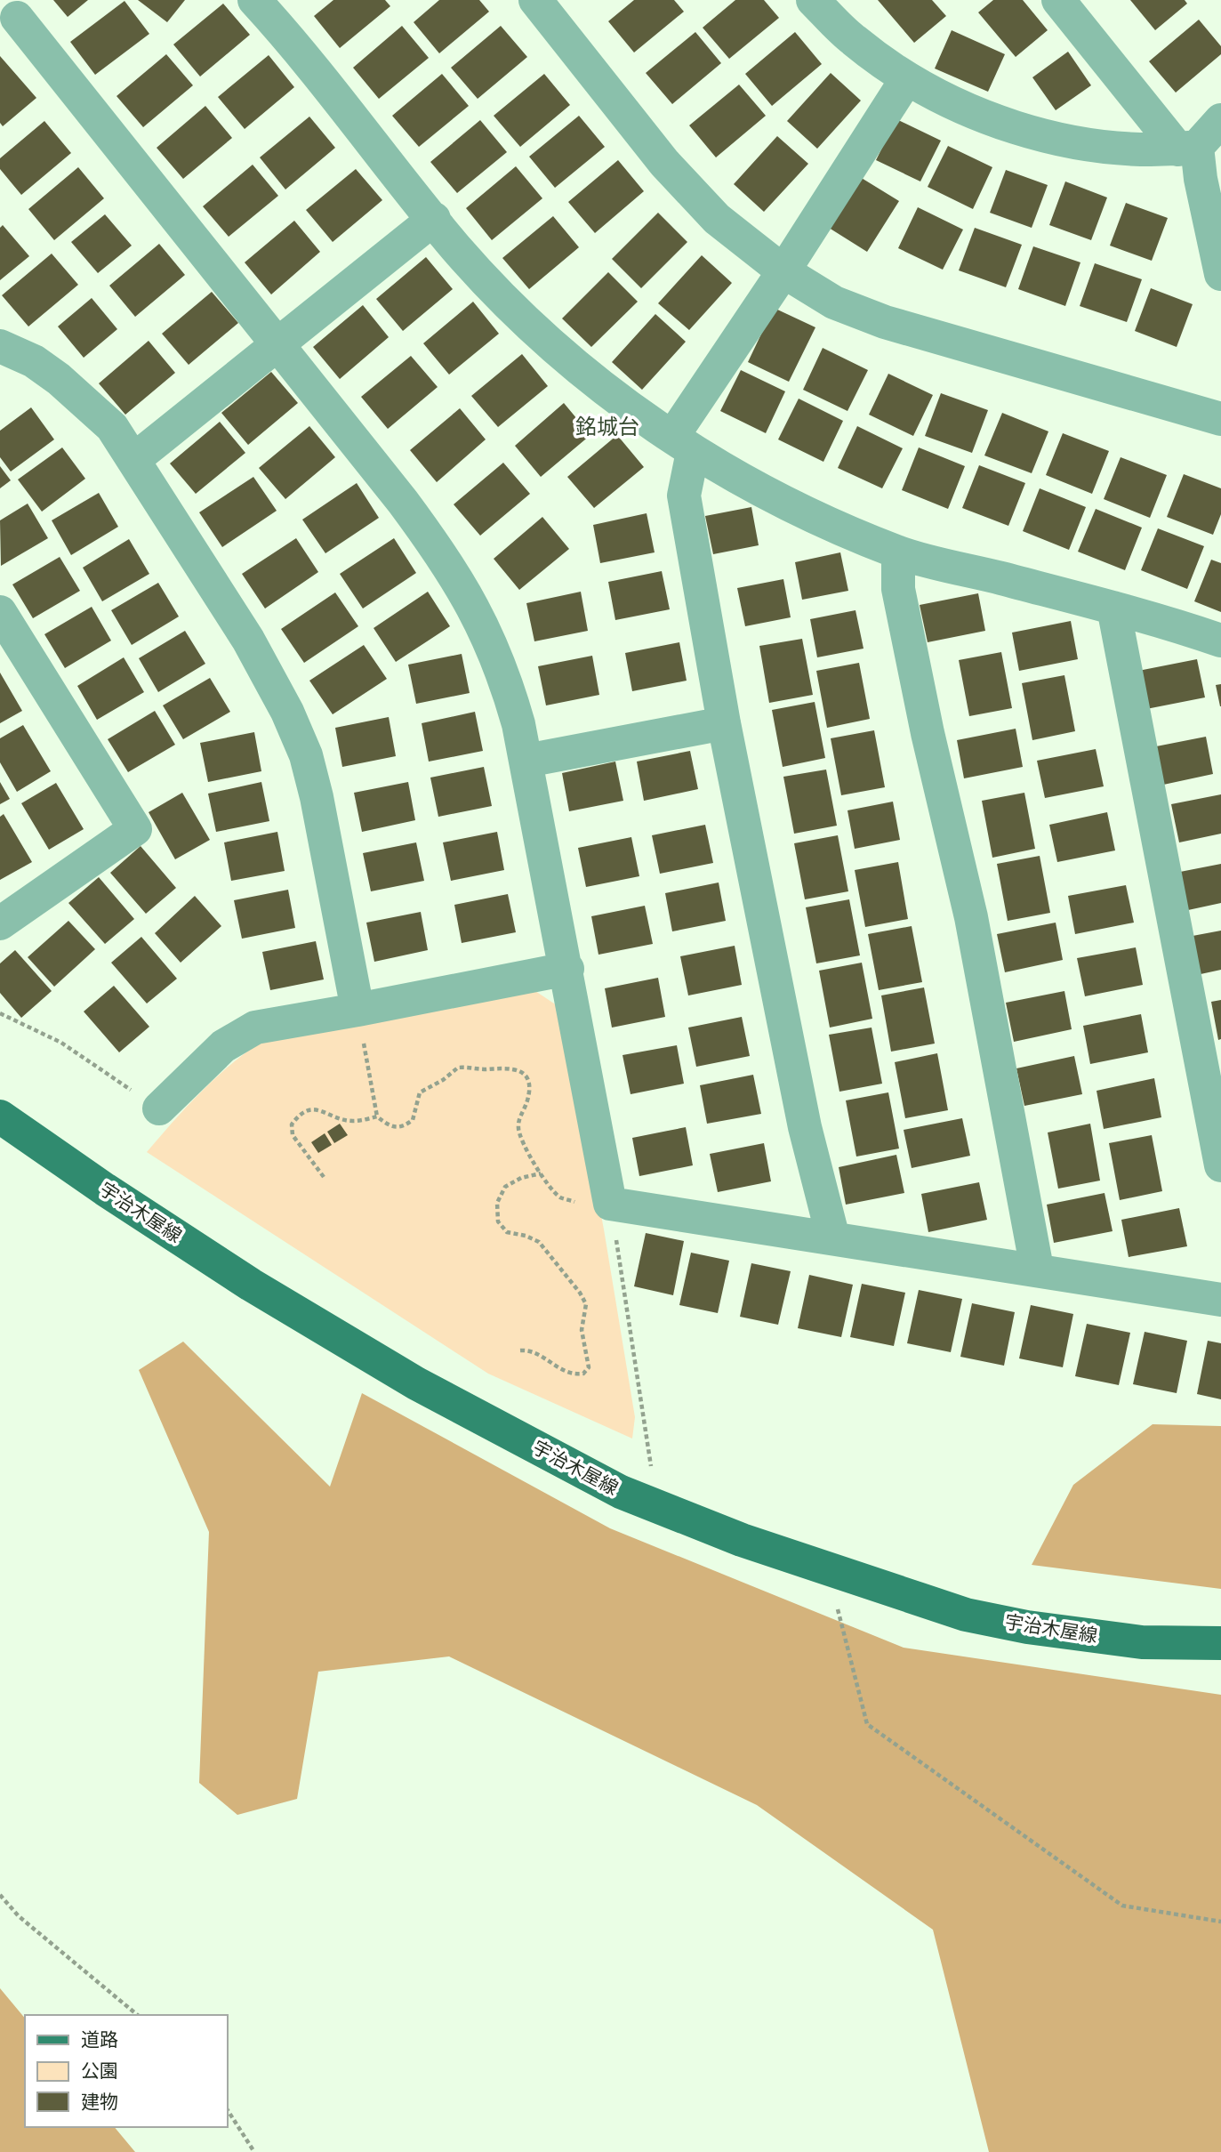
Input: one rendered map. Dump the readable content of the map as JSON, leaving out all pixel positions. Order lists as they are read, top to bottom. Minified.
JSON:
{"streets":{"main road":["宇治木屋線"]},"districts":["銘城台"],"legend":["道路","公園","建物"]}
